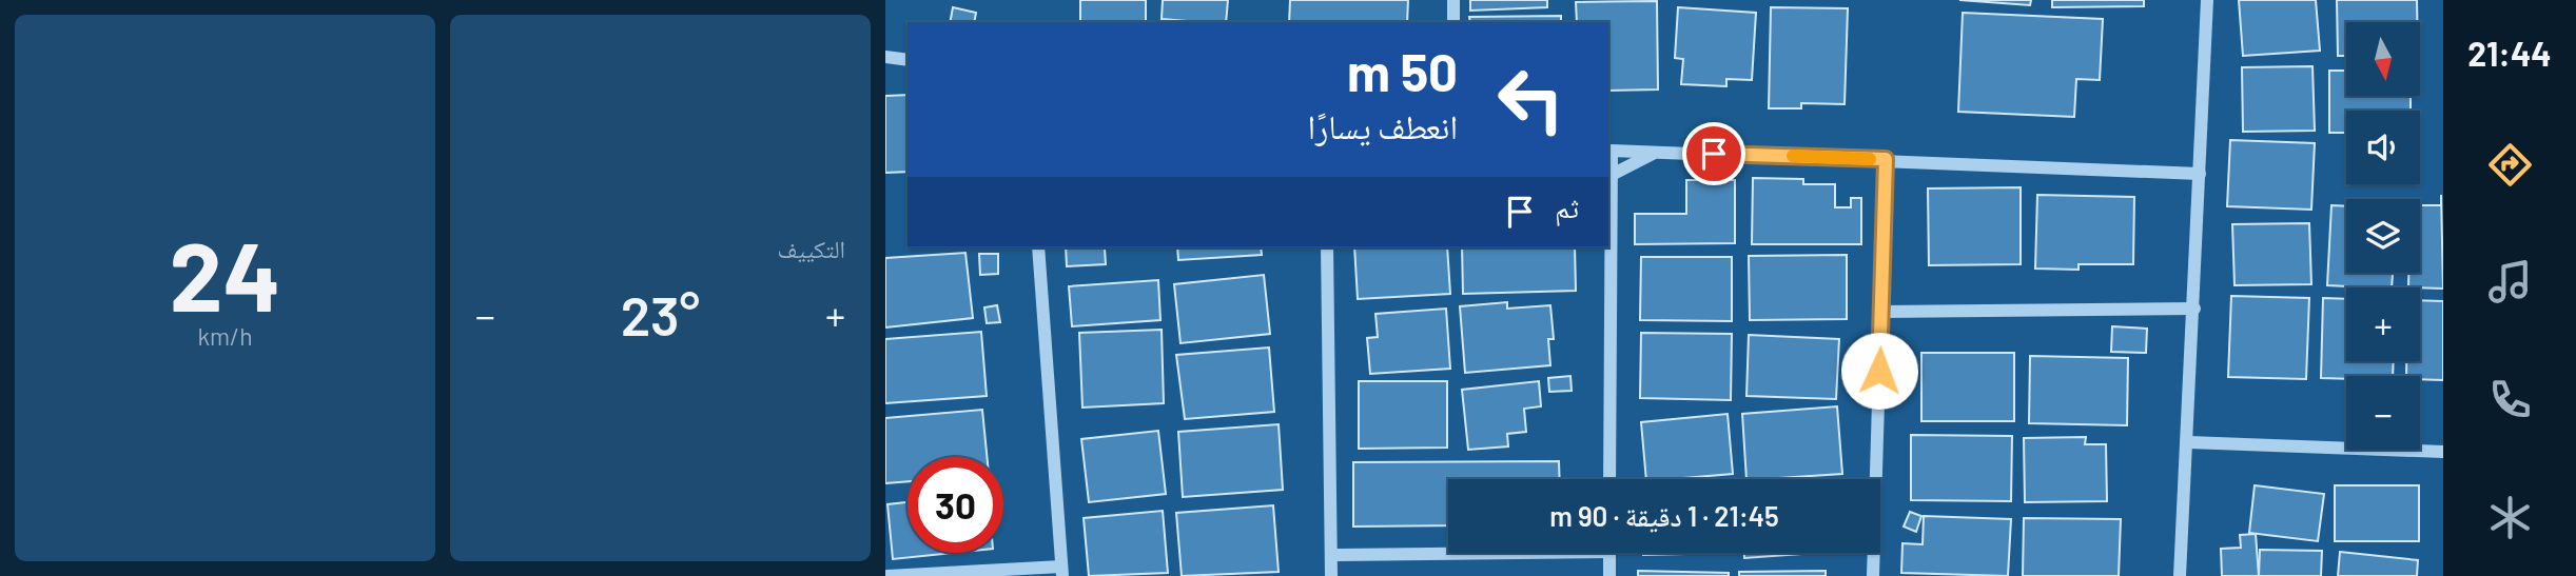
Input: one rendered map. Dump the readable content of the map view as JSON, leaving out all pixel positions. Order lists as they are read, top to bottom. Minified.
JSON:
{"north":"bottom","page":{"tabs":"21:44","tile":["التكييف",["24","km/h"]],"map_buttons":["+","−"],"turn":["50 m","انعطف يسارًا"],"then":"ثم","heat":["−","23°","+"],"limit":"30","trip":"21:45 · 1 دقيقة · 90 m"}}
